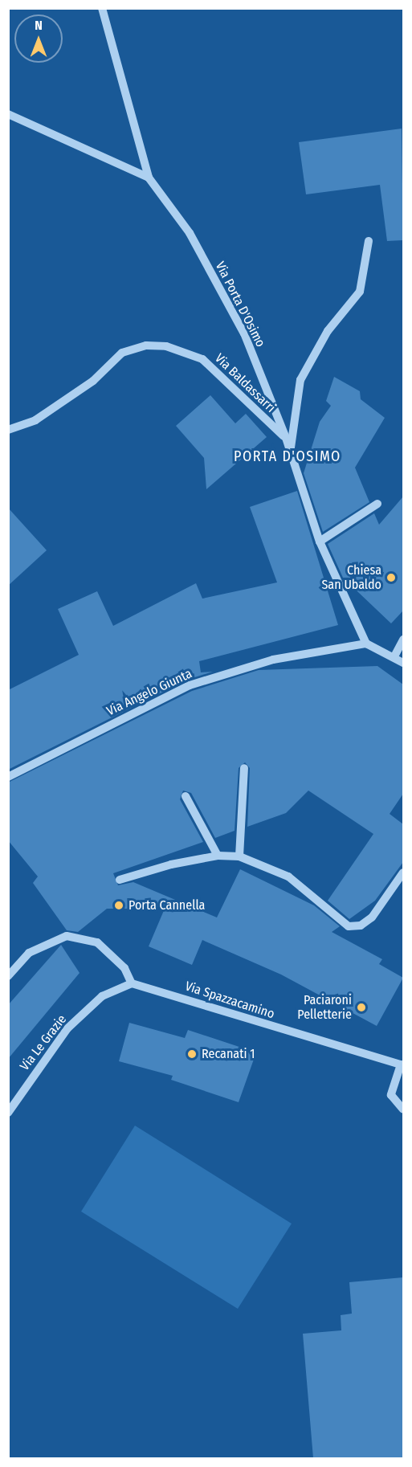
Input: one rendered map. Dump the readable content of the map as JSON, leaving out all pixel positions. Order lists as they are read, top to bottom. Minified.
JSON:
{"streets":{"street":["Via Porta D'Osimo","Via Baldassarri","Via Angelo Giunta","Via Spazzacamino","Via Le Grazie"]},"crossings":[["Via Porta D'Osimo","Via Baldassarri"],["Via Porta D'Osimo","Via Angelo Giunta"],["Via Spazzacamino","Via Le Grazie"]],"districts":["PORTA D'OSIMO"],"places":["Chiesa San Ubaldo","Porta Cannella","Paciaroni Pelletterie","Recanati 1"],"north":"top"}
